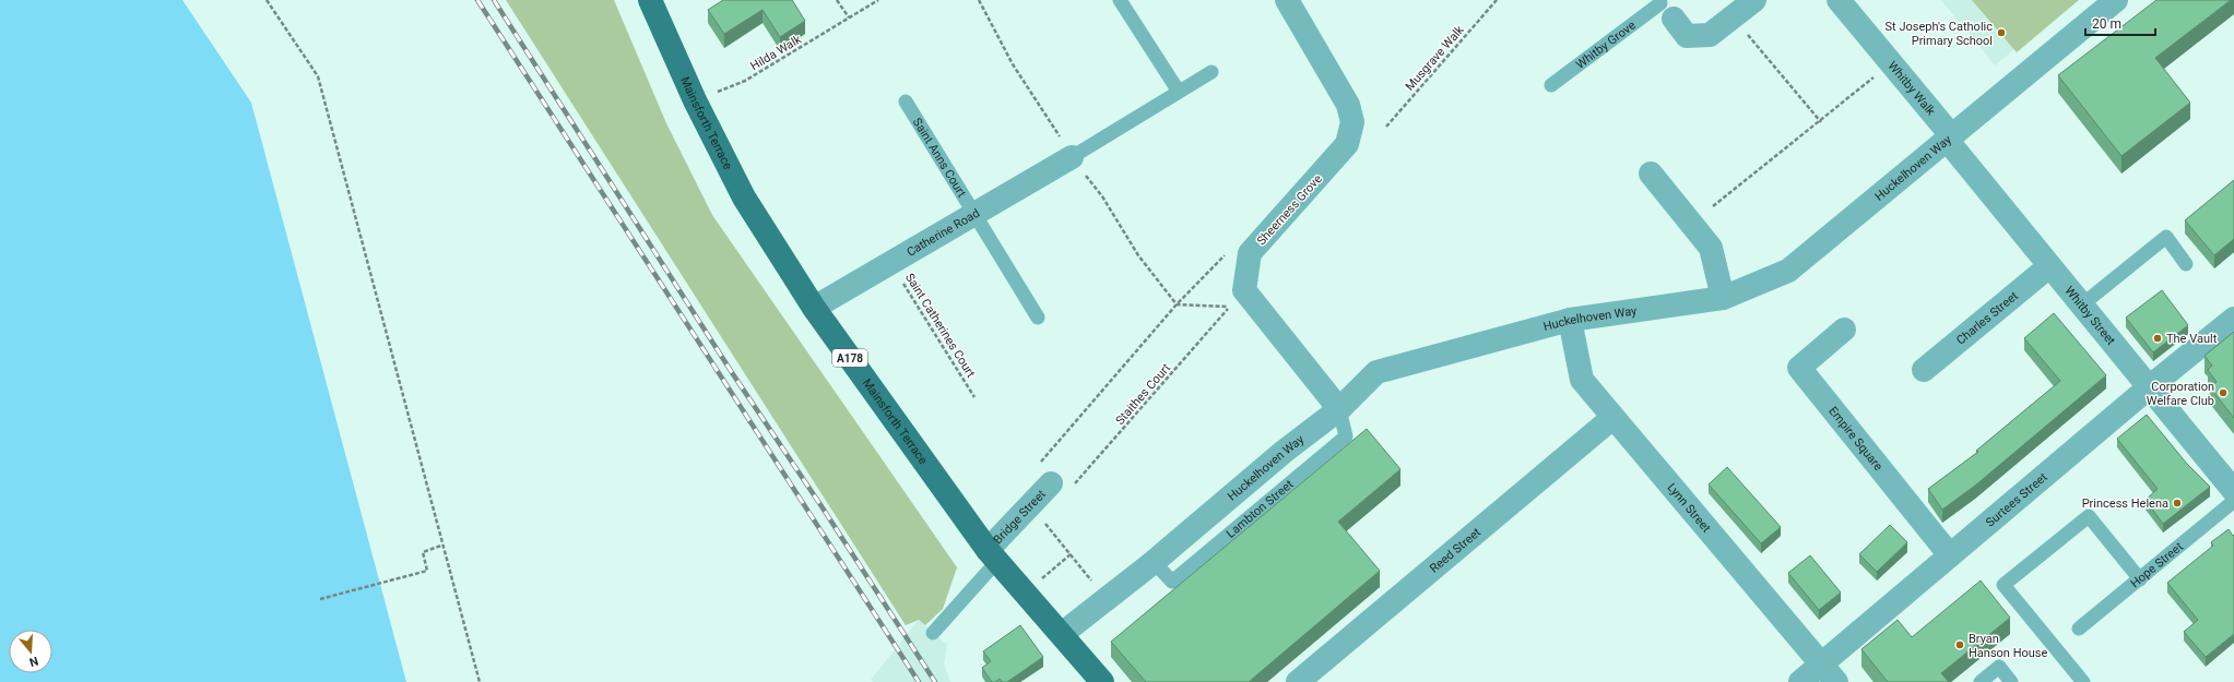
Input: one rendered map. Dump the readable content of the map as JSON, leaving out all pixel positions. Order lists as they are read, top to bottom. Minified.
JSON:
{"streets":{"main road":["Mainsforth Terrace","A178"],"street":["Whitby Walk","Huckelhoven Way","Sheerness Grove","Catherine Road","Whitby Street","Charles Street","Empire Square","Surtees Street","Lynn Street","Bridge Street","Reed Street"],"lane":["Whitby Grove","Saint Anns Court","Hope Street"],"path":["Hilda Walk","Musgrave Walk","Saint Catherines Court","Staithes Court"]},"crossings":[["Whitby Walk","Huckelhoven Way"],["Whitby Walk","Whitby Street"],["Mainsforth Terrace","Huckelhoven Way"],["Mainsforth Terrace","Catherine Road"],["Mainsforth Terrace","Bridge Street"],["Saint Anns Court","Catherine Road"],["Huckelhoven Way","Whitby Street"],["Huckelhoven Way","Lynn Street"],["Sheerness Grove","Staithes Court"],["Catherine Road","Saint Catherines Court"],["Whitby Street","Charles Street"],["Whitby Street","Surtees Street"],["Staithes Court","Bridge Street"],["Empire Square","Surtees Street"],["Surtees Street","Lynn Street"],["Lynn Street","Reed Street"]],"places":["St Joseph's Catholic Primary School","The Vault","Corporation Welfare Club","Princess Helena","Bryan Hanson House"],"scale_bar":"20 m","north":"bottom"}
